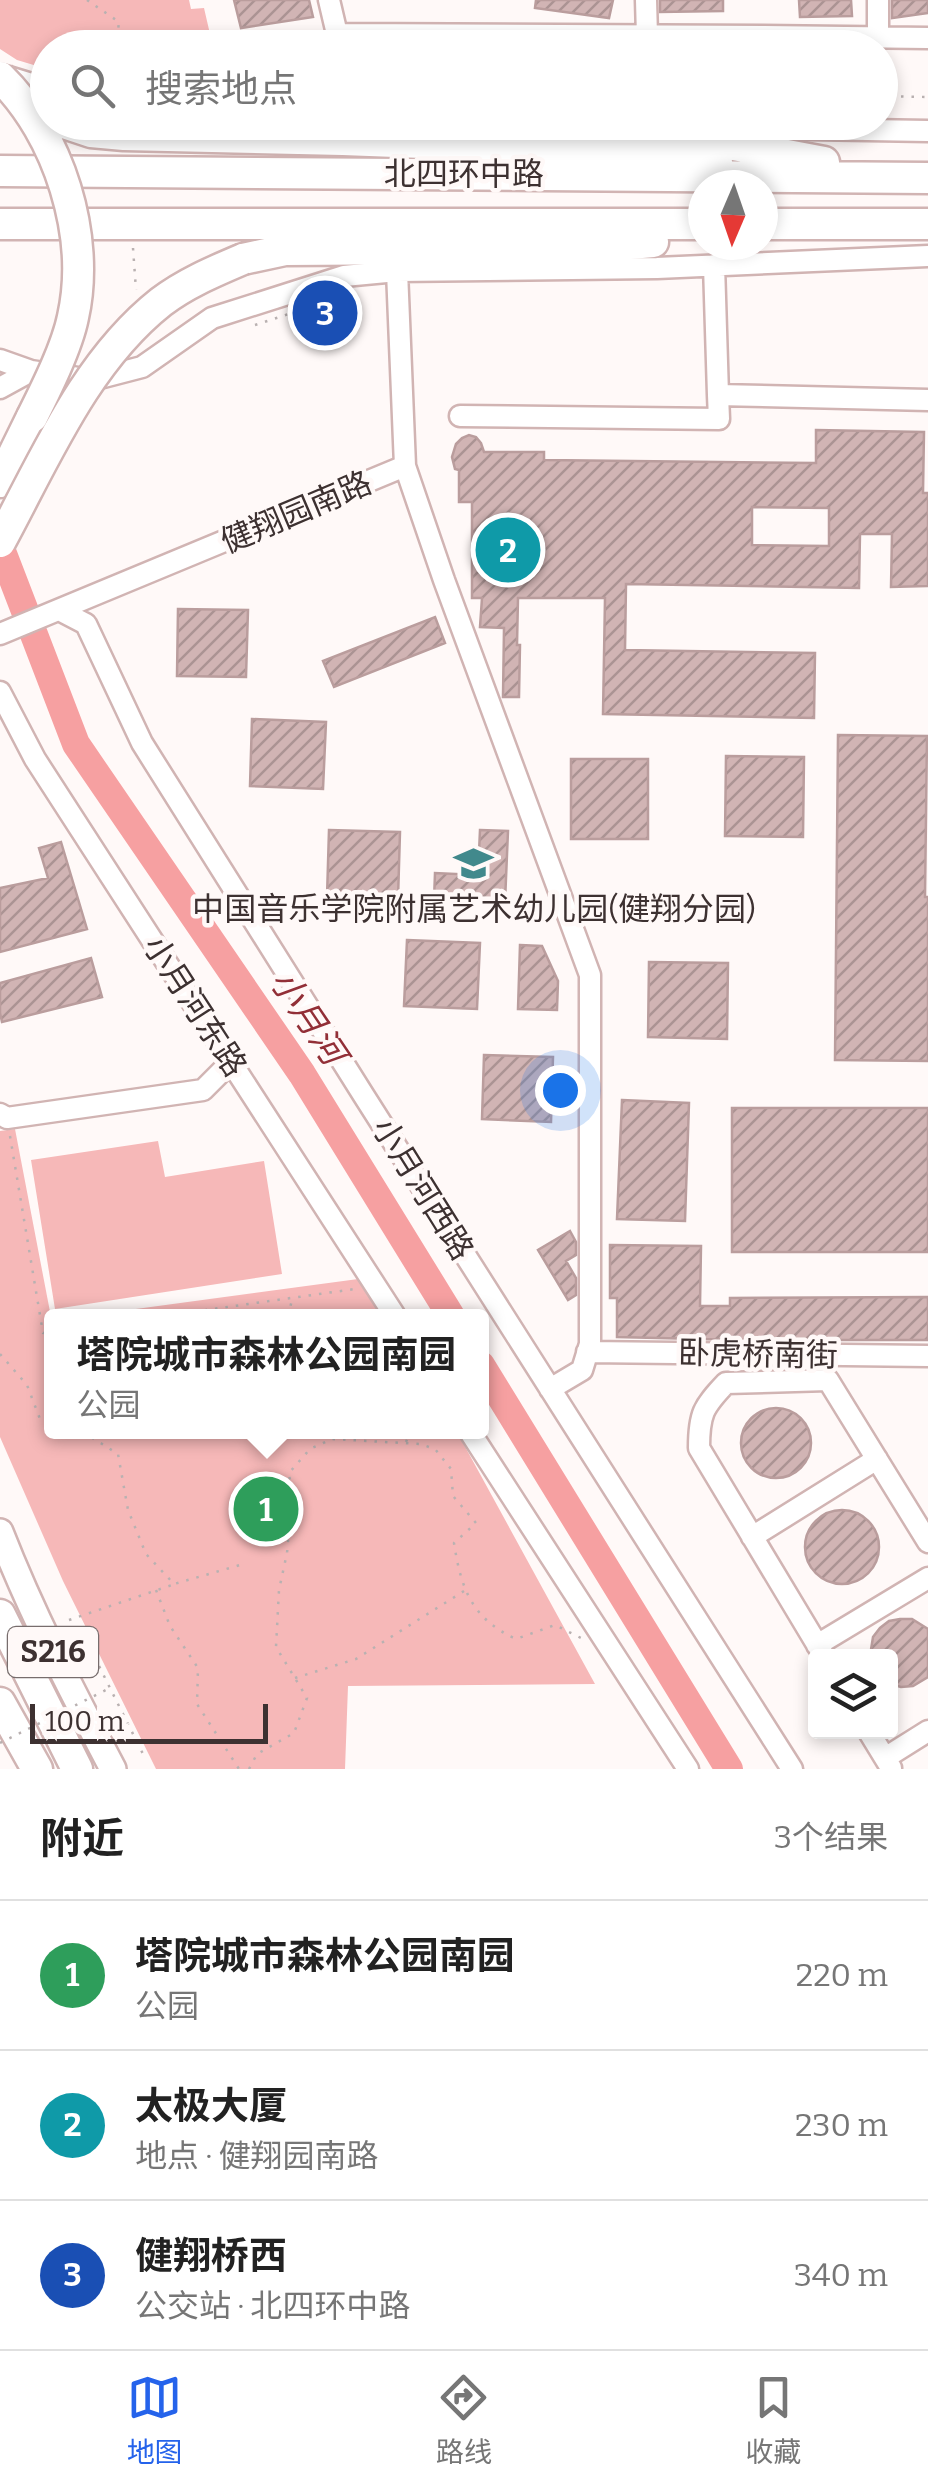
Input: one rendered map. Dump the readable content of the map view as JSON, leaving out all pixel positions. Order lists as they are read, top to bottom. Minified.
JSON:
{"streets":{"highway":["北四环中路"],"main road":["S216"],"street":["健翔园南路","小月河东路","小月河西路","卧虎桥南街"]},"crossings":[["健翔园南路","小月河西路"]],"water":["小月河"],"places":{"school or university":["中国音乐学院附属艺术幼儿园(健翔分园)"]},"scale_bar":"100 m","north":"bottom","page":{"search":"搜索地点","pins":["3","2","1"],"popup":["塔院城市森林公园南园","公园"],"scale":"100 m","heading":["附近","3个结果"],"list":[{"mark":"1","name":"塔院城市森林公园南园","note":"公园","value":"220 m"},{"mark":"2","name":"太极大厦","note":"地点 · 健翔园南路","value":"230 m"},{"mark":"3","name":"健翔桥西","note":"公交站 · 北四环中路","value":"340 m"}],"nav":["地图","路线","收藏"]}}
